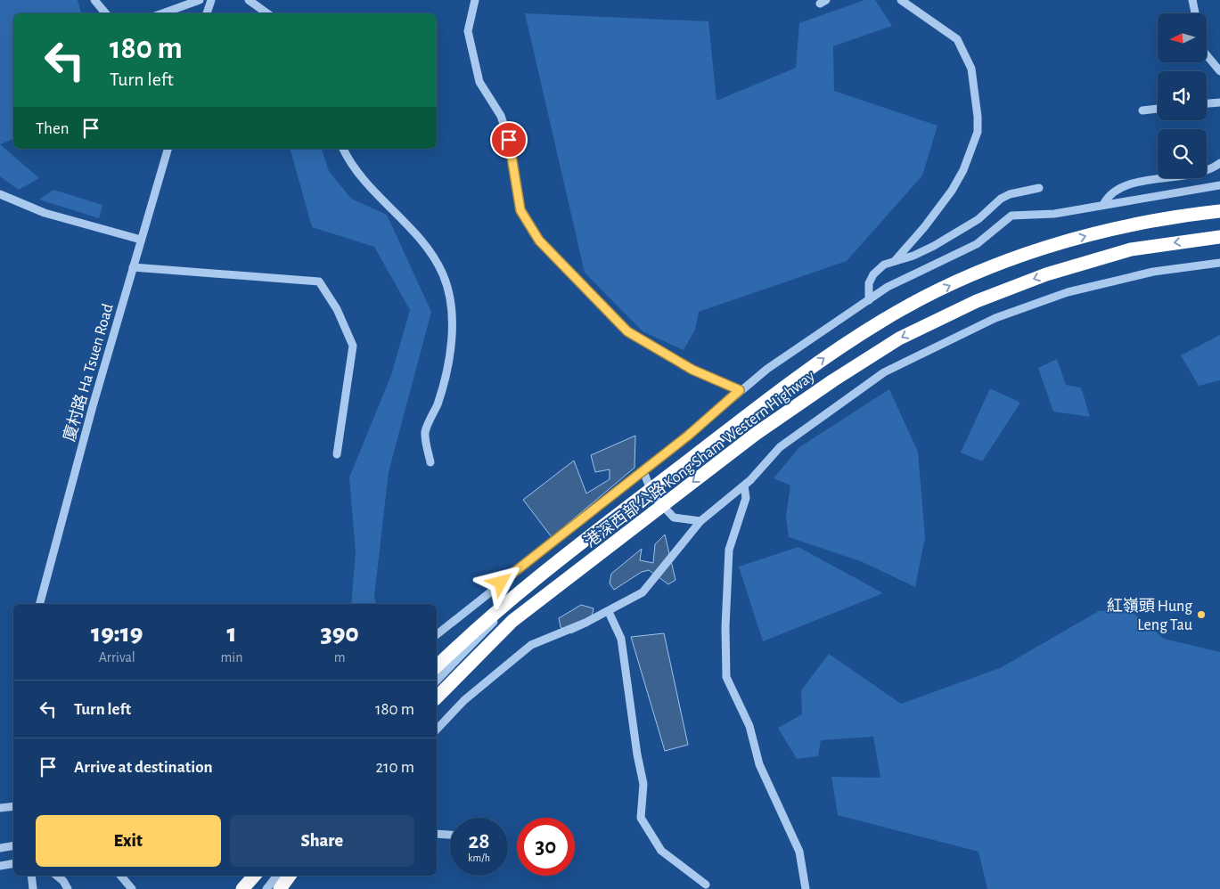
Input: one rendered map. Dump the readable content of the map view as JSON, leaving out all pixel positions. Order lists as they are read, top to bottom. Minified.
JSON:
{"streets":{"highway":["港深西部公路 Kong Sham Western Highway"],"street":["廈村路 Ha Tsuen Road"]},"places":["紅嶺頭 Hung Leng Tau"],"north":"left","page":{"turn":["180 m","Turn left"],"then":"Then","eta":["19:19","Arrival","1","min","390","m"],"list":[{"name":"Turn left","value":"180 m"},{"name":"Arrive at destination","value":"210 m"}],"buttons":["Exit","Share"],"speed":"28 km/h","limit":"30"}}
